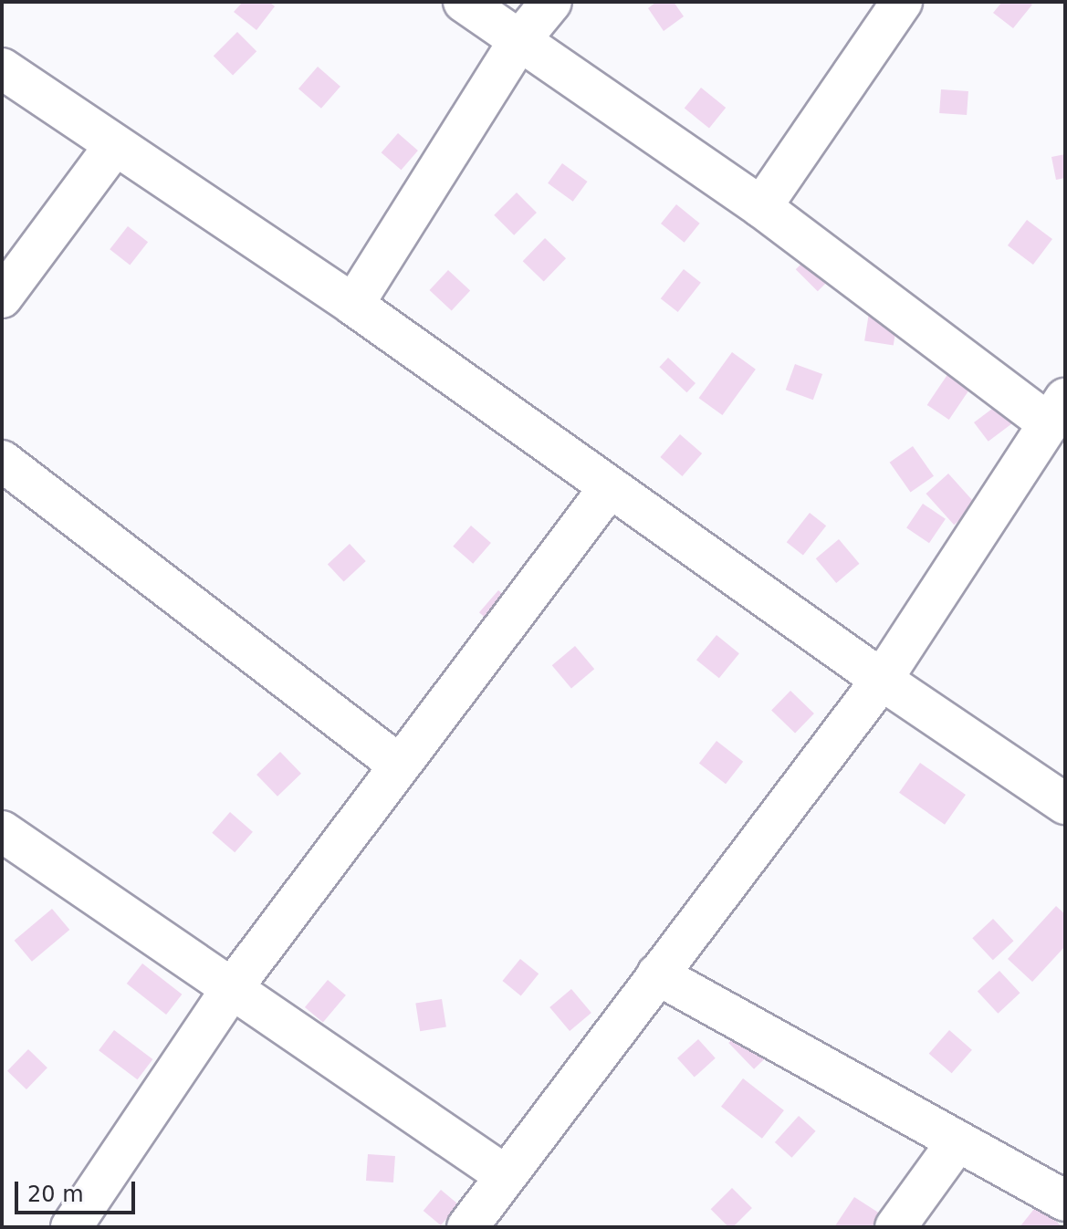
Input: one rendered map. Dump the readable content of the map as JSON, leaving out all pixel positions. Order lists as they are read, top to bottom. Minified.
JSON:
{"scale_bar":"20 m"}
